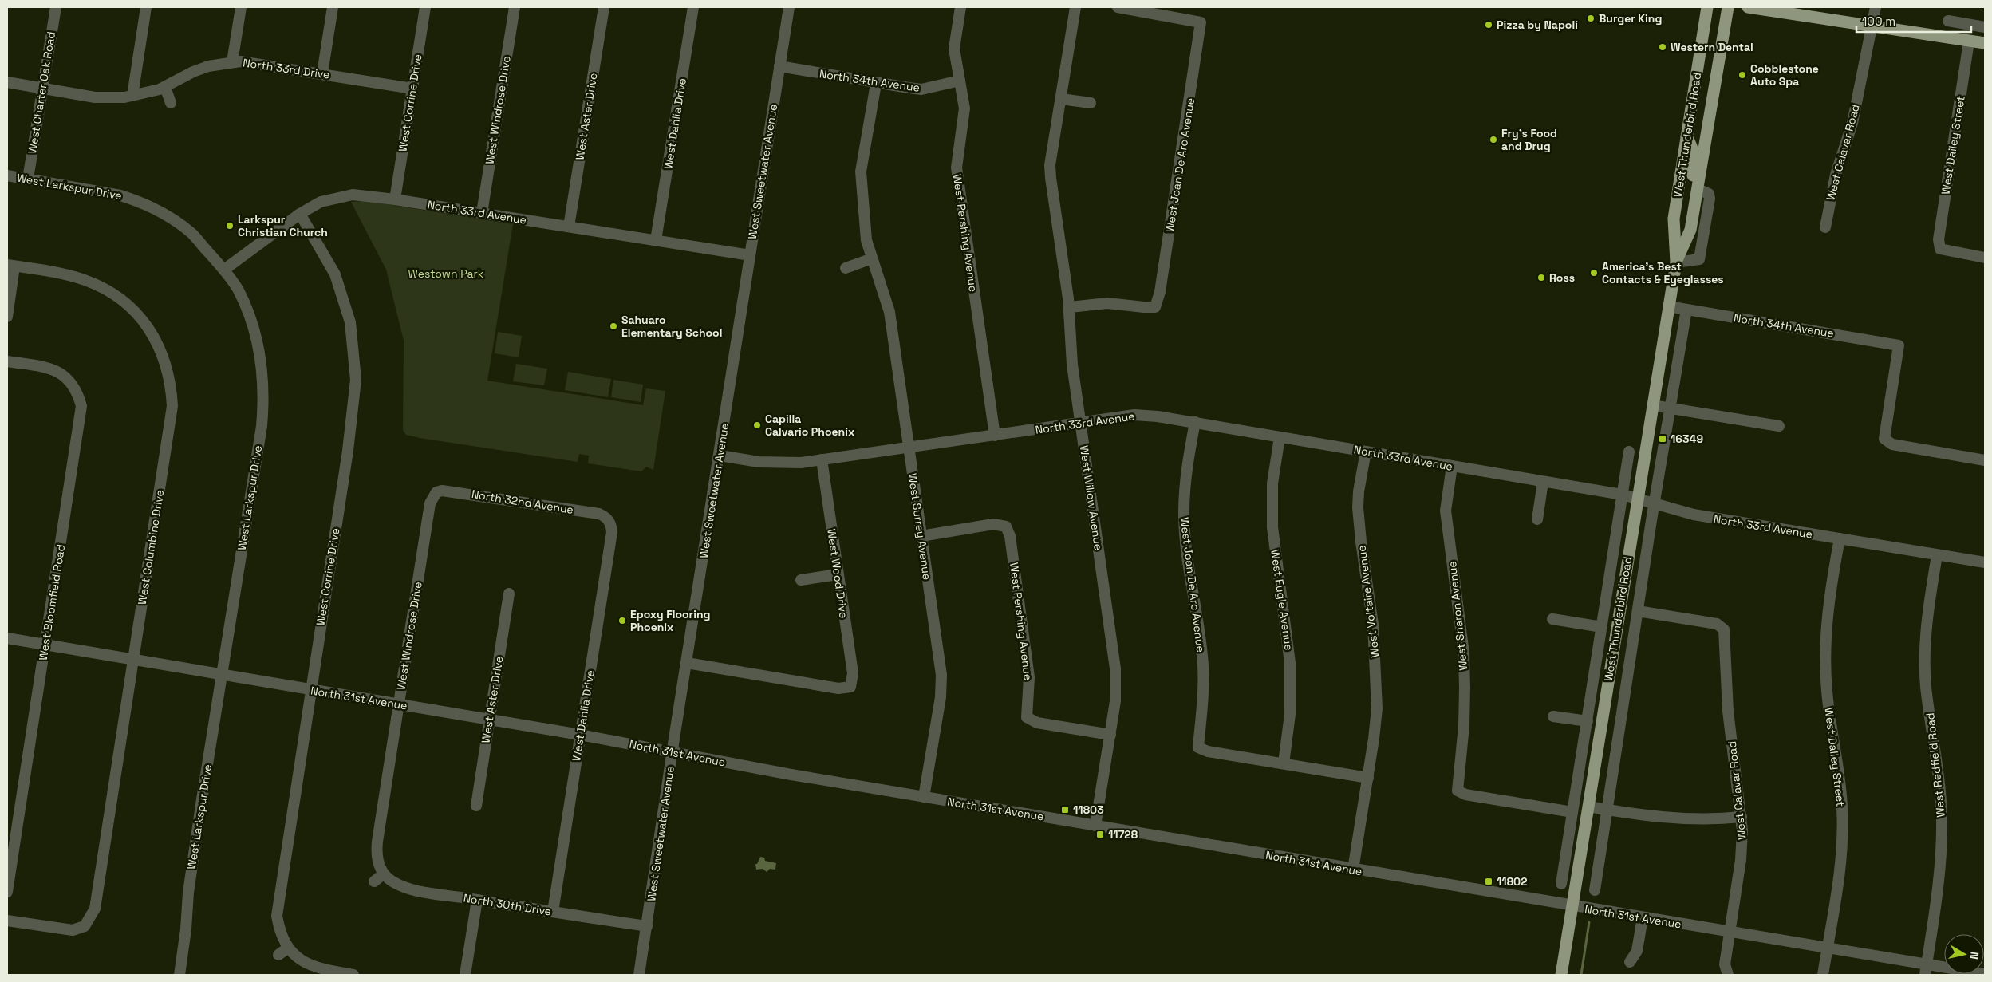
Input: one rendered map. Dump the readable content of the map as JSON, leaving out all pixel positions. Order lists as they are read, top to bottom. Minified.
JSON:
{"streets":{"main road":["West Thunderbird Road"],"street":["North 33rd Drive","North 34th Avenue","West Charter Oak Road","West Corrine Drive","West Windrose Drive","West Aster Drive","West Dahlia Drive","West Dailey Street","West Calavar Road","West Joan De Arc Avenue","West Sweetwater Avenue","West Larkspur Drive","North 33rd Avenue","West Pershing Avenue","West Willow Avenue","North 32nd Avenue","West Surrey Avenue","West Columbine Drive","West Wood Drive","West Eugie Avenue","West Voltaire Avenue","West Bloomfield Road","West Sharon Avenue","North 31st Avenue","West Redfield Road","North 30th Drive"]},"crossings":[["North 33rd Drive","West Charter Oak Road"],["North 33rd Drive","West Corrine Drive"],["North 34th Avenue","West Thunderbird Road"],["North 34th Avenue","West Sweetwater Avenue"],["North 34th Avenue","West Pershing Avenue"],["North 34th Avenue","West Surrey Avenue"],["West Charter Oak Road","West Larkspur Drive"],["West Corrine Drive","North 33rd Avenue"],["West Corrine Drive","North 31st Avenue"],["West Windrose Drive","North 33rd Avenue"],["West Windrose Drive","North 32nd Avenue"],["West Windrose Drive","North 31st Avenue"],["West Windrose Drive","North 30th Drive"],["West Aster Drive","North 33rd Avenue"],["West Aster Drive","North 31st Avenue"],["West Dahlia Drive","North 33rd Avenue"],["West Dahlia Drive","North 32nd Avenue"],["West Dahlia Drive","North 31st Avenue"],["West Dahlia Drive","North 30th Drive"],["West Thunderbird Road","West Calavar Road"],["West Thunderbird Road","North 33rd Avenue"],["West Thunderbird Road","West Sharon Avenue"],["West Thunderbird Road","North 31st Avenue"],["West Dailey Street","North 33rd Avenue"],["West Dailey Street","North 31st Avenue"],["West Calavar Road","North 31st Avenue"],["West Joan De Arc Avenue","North 33rd Avenue"],["West Joan De Arc Avenue","West Willow Avenue"],["West Joan De Arc Avenue","West Eugie Avenue"],["West Sweetwater Avenue","North 33rd Avenue"],["West Sweetwater Avenue","West Wood Drive"],["West Sweetwater Avenue","North 31st Avenue"],["West Sweetwater Avenue","North 30th Drive"],["West Larkspur Drive","North 33rd Avenue"],["West Larkspur Drive","North 31st Avenue"],["North 33rd Avenue","West Pershing Avenue"],["North 33rd Avenue","West Willow Avenue"],["North 33rd Avenue","West Surrey Avenue"],["North 33rd Avenue","West Wood Drive"],["North 33rd Avenue","West Eugie Avenue"],["North 33rd Avenue","West Voltaire Avenue"],["North 33rd Avenue","West Sharon Avenue"],["North 33rd Avenue","West Redfield Road"],["West Pershing Avenue","West Willow Avenue"],["West Pershing Avenue","West Surrey Avenue"],["West Willow Avenue","North 31st Avenue"],["West Surrey Avenue","North 31st Avenue"],["West Columbine Drive","North 31st Avenue"],["West Voltaire Avenue","North 31st Avenue"],["West Bloomfield Road","North 31st Avenue"],["North 31st Avenue","West Redfield Road"]],"parks":["Westown Park"],"places":{"other":["Burger King","Pizza by Napoli","Western Dental","Cobblestone Auto Spa","Fry's Food and Drug","Larkspur Christian Church","America's Best Contacts & Eyeglasses","Ross","Sahuaro Elementary School","Capilla Calvario Phoenix","Epoxy Flooring Phoenix"],"transit":["16349","11803","11728","11802"]},"scale_bar":"100 m","north":"right"}
